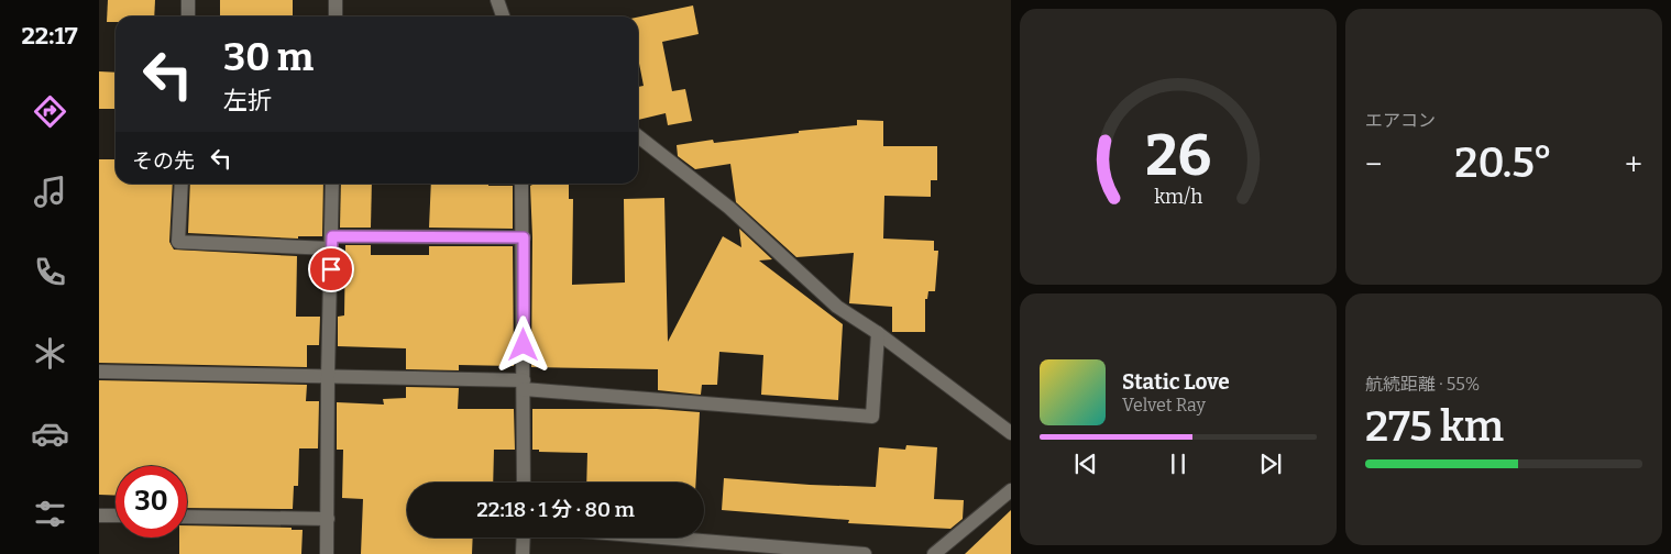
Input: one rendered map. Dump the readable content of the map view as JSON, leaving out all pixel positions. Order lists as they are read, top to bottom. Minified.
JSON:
{"page":{"tabs":"22:17","tile":["エアコン",["航続距離 · 55%","275 km"]],"turn":["30 m","左折"],"then":"その先","heat":["−","20.5°","+"],"song":["Static Love","Velvet Ray"],"limit":"30","trip":"22:18 · 1 分 · 80 m","gauge":["26","km/h"]}}
